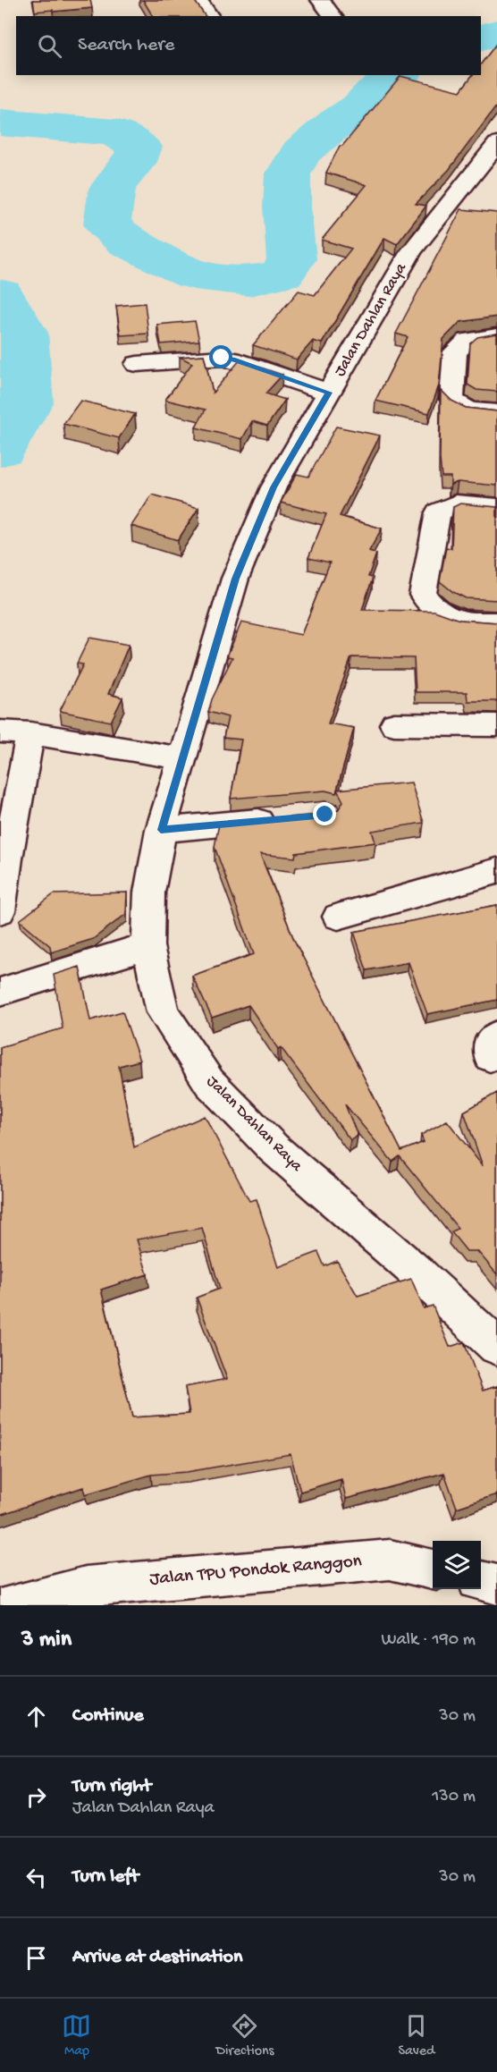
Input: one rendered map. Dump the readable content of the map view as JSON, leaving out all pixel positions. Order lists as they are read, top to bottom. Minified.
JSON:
{"streets":{"street":["Jalan Dahlan Raya","Jalan TPU Pondok Ranggon"]},"page":{"search":"Search here","heading":["3 min","Walk · 190 m"],"list":[["Continue","30 m"],["Turn right","Jalan Dahlan Raya","130 m"],["Turn left","30 m"],"Arrive at destination"],"nav":["Map","Directions","Saved"]}}
